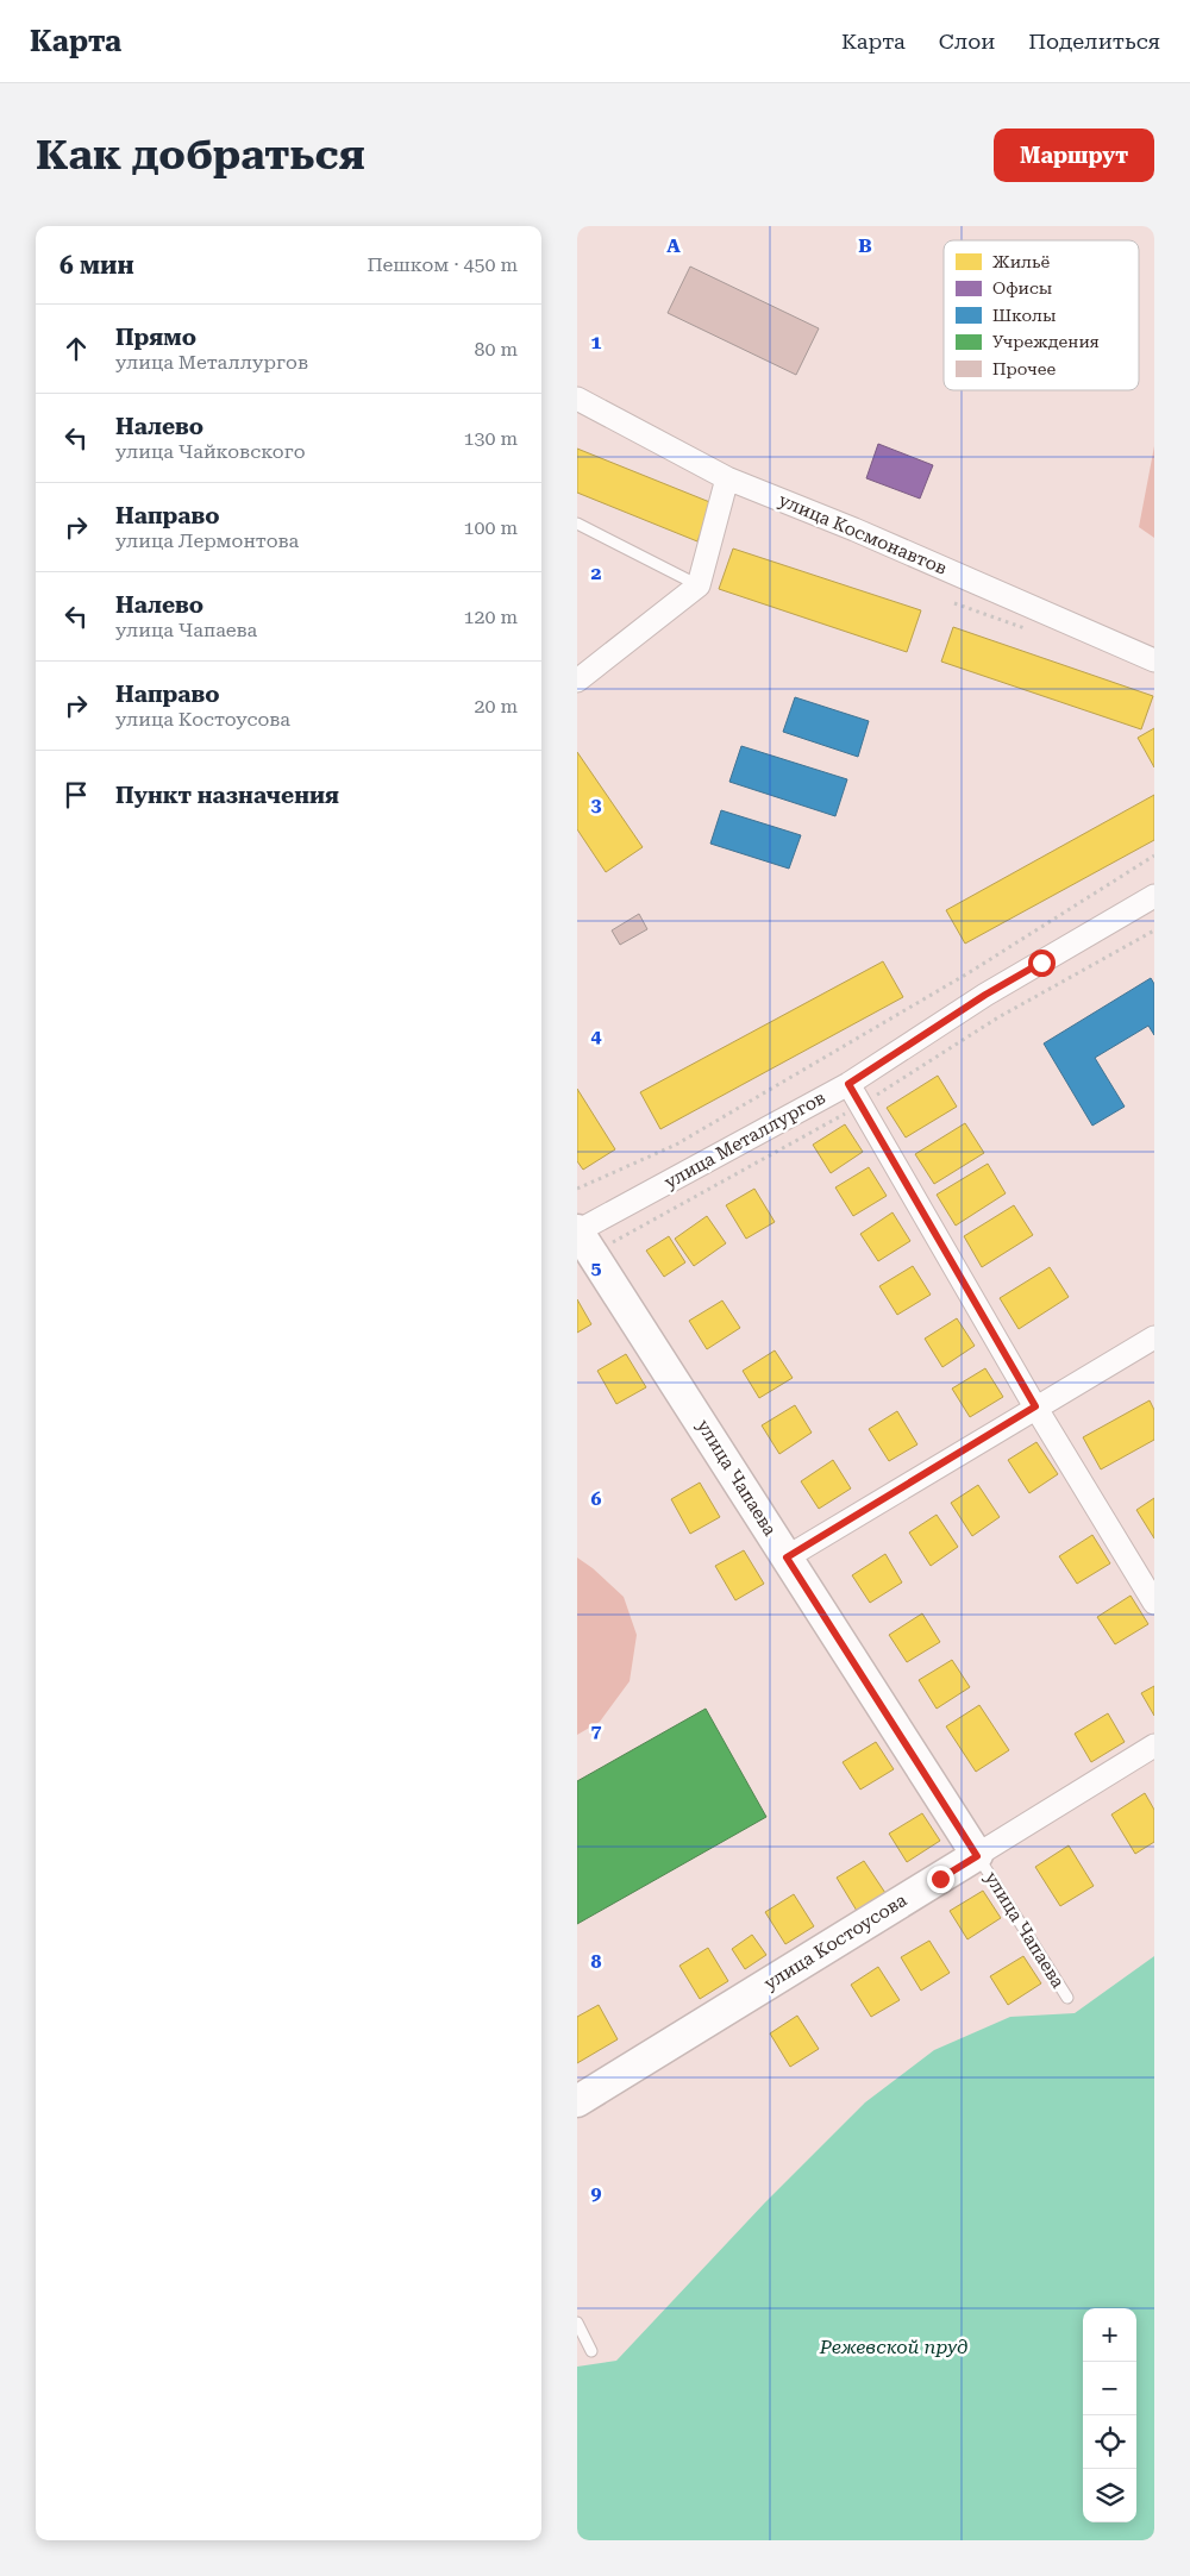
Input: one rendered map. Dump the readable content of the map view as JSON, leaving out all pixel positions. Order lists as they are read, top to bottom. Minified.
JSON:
{"streets":{"street":["улица Космонавтов","улица Металлургов","улица Чапаева","улица Костоусова"]},"crossings":[["улица Металлургов","улица Чапаева"],["улица Чапаева","улица Костоусова"]],"water":["Режевской пруд"],"legend":["Жильё","Офисы","Школы","Учреждения","Прочее"],"page":{"header":"Карта","nav":["Карта","Слои","Поделиться"],"buttons":"Маршрут","title":"Как добраться","heading":["6 мин","Пешком · 450 m"],"list":[["Прямо","улица Металлургов","80 m"],["Налево","улица Чайковского","130 m"],["Направо","улица Лермонтова","100 m"],["Налево","улица Чапаева","120 m"],["Направо","улица Костоусова","20 m"],"Пункт назначения"],"map_buttons":["+","−"]},"grid":{"columns":["A","B"],"rows":["1","2","3","4","5","6","7","8","9"]}}
